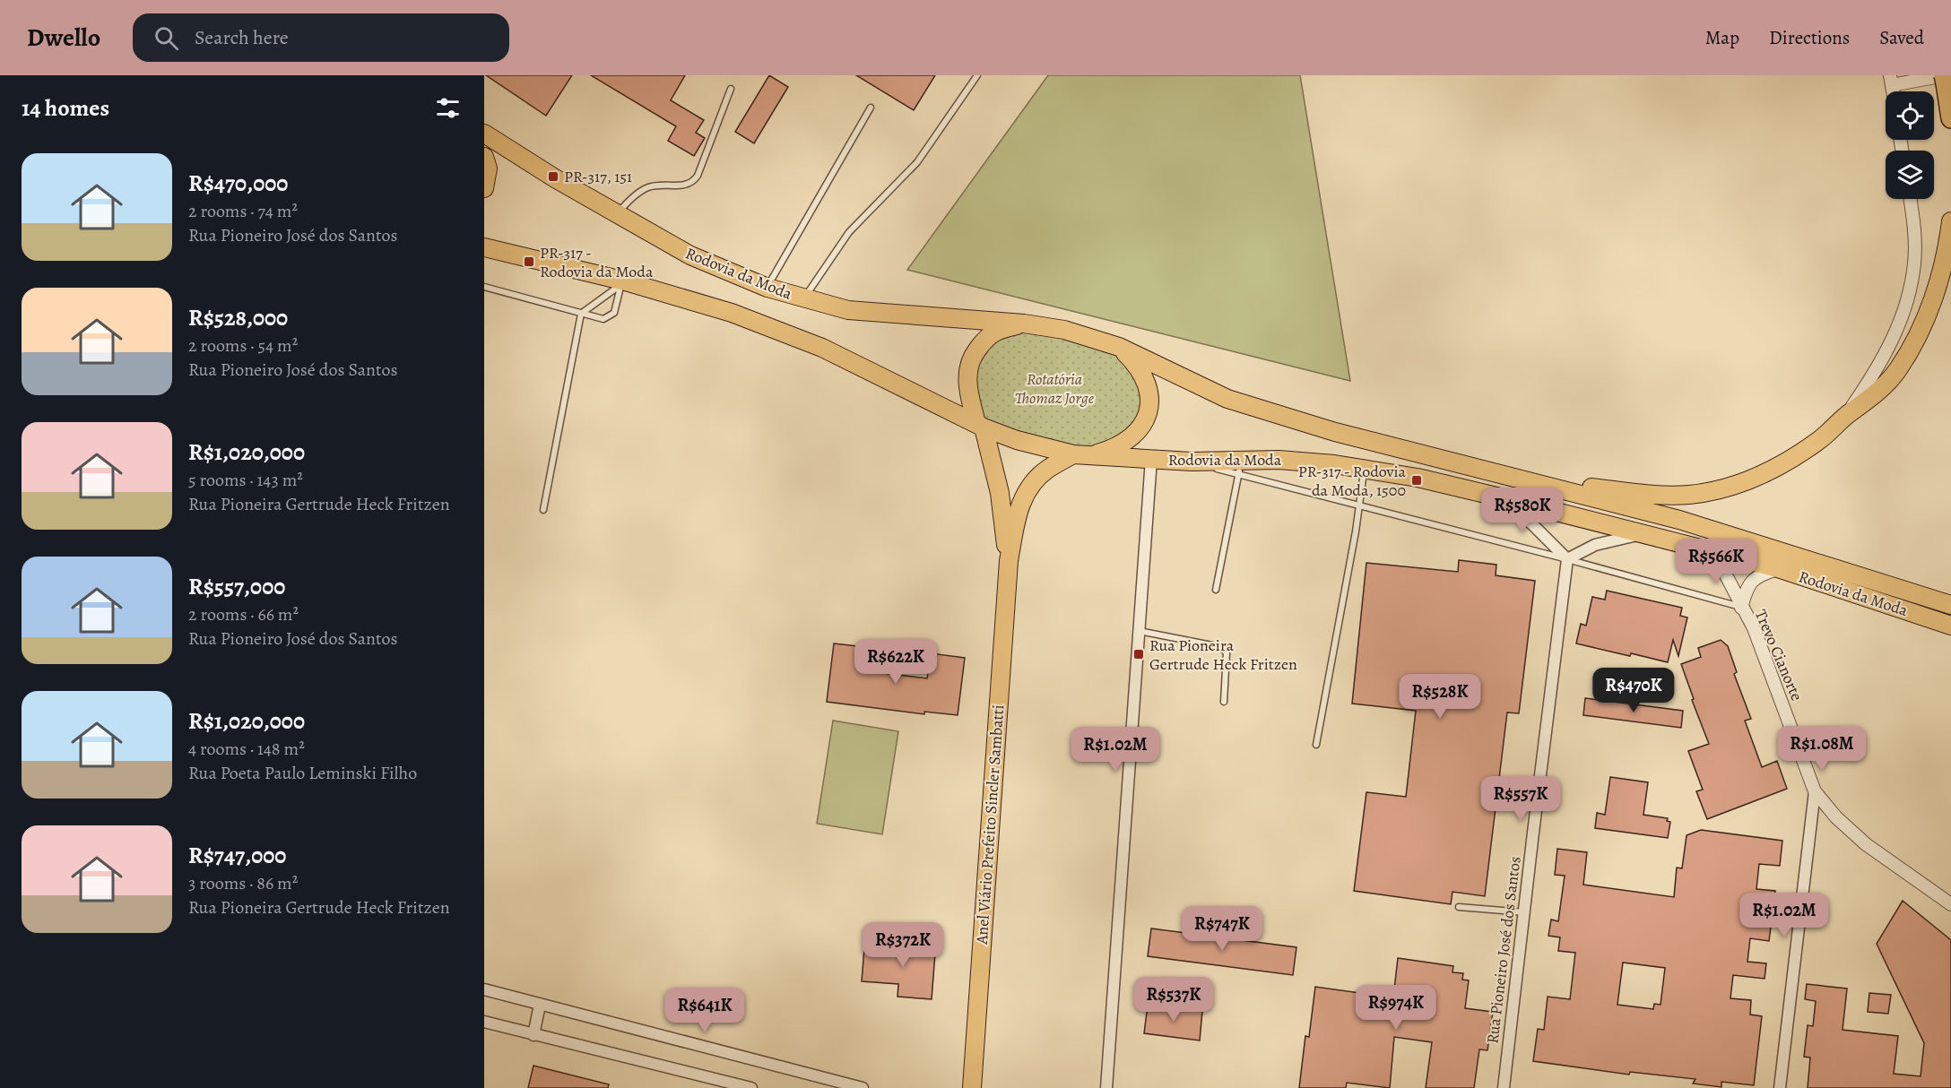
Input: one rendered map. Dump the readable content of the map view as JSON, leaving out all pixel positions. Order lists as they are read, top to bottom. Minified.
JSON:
{"streets":{"highway":["Rodovia da Moda","Anel Viário Prefeito Sincler Sambatti"],"street":["Trevo Cianorte","Rua Pioneiro José dos Santos"]},"crossings":[["Rodovia da Moda","Trevo Cianorte"],["Rodovia da Moda","Anel Viário Prefeito Sincler Sambatti"]],"parks":["Rotatória Thomaz Jorge"],"places":{"transit":["PR-317, 151","PR-317 - Rodovia da Moda","PR-317 - Rodovia da Moda, 1500","Rua Pioneira Gertrude Heck Fritzen"]},"page":{"header":"Dwello","search":"Search here","nav":["Map","Directions","Saved"],"heading":"14 homes","list":[{"name":"R$470,000","note":"2 rooms · 74 m² · Rua Pioneiro José dos Santos"},{"name":"R$528,000","note":"2 rooms · 54 m² · Rua Pioneiro José dos Santos"},{"name":"R$1,020,000","note":"5 rooms · 143 m² · Rua Pioneira Gertrude Heck Fritzen"},{"name":"R$557,000","note":"2 rooms · 66 m² · Rua Pioneiro José dos Santos"},{"name":"R$1,020,000","note":"4 rooms · 148 m² · Rua Poeta Paulo Leminski Filho"},{"name":"R$747,000","note":"3 rooms · 86 m² · Rua Pioneira Gertrude Heck Fritzen"}],"price":["R$580K","R$566K","R$622K","R$470K","R$528K","R$1.08M","R$1.02M","R$557K","R$1.02M","R$747K","R$372K","R$537K","R$974K","R$641K"]}}
